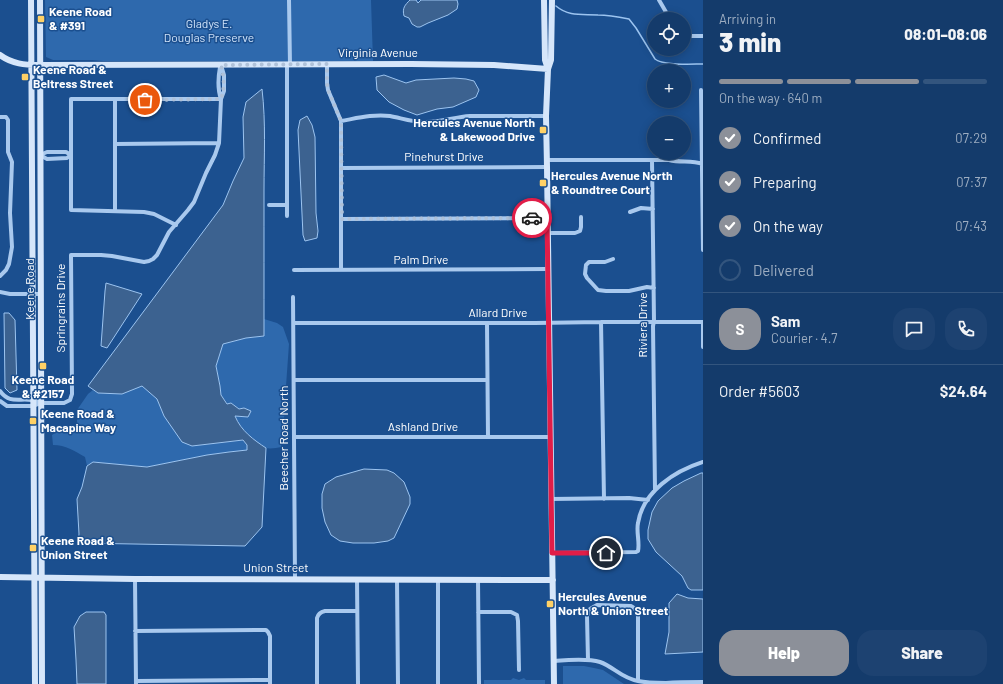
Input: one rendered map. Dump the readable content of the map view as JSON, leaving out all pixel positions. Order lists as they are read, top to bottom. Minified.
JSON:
{"streets":{"street":["Virginia Avenue","Pinehurst Drive","Palm Drive","Keene Road","Springrains Drive","Allard Drive","Riviera Drive","Ashland Drive","Beecher Road North","Union Street"]},"crossings":[["Virginia Avenue","Keene Road"],["Virginia Avenue","Springrains Drive"],["Keene Road","Springrains Drive"],["Keene Road","Union Street"],["Allard Drive","Riviera Drive"],["Allard Drive","Beecher Road North"],["Ashland Drive","Beecher Road North"],["Beecher Road North","Union Street"]],"parks":["Gladys E. Douglas Preserve"],"places":{"transit":["Keene Road & #391","Keene Road & Beltress Street","Hercules Avenue North & Lakewood Drive","Hercules Avenue North & Roundtree Court","Keene Road & #2157","Keene Road & Macapine Way","Keene Road & Union Street","Hercules Avenue North & Union Street"]},"page":{"heading":["3 min","Arriving in","08:01–08:06"],"panel":["Sam","Courier · 4.7","Order #5603","$24.64"],"map_buttons":["+","−"],"bar":"On the way · 640 m","list":[["Confirmed","07:29"],["Preparing","07:37"],["On the way","07:43"],"Delivered"],"round":"S","buttons":["Help","Share"]}}
